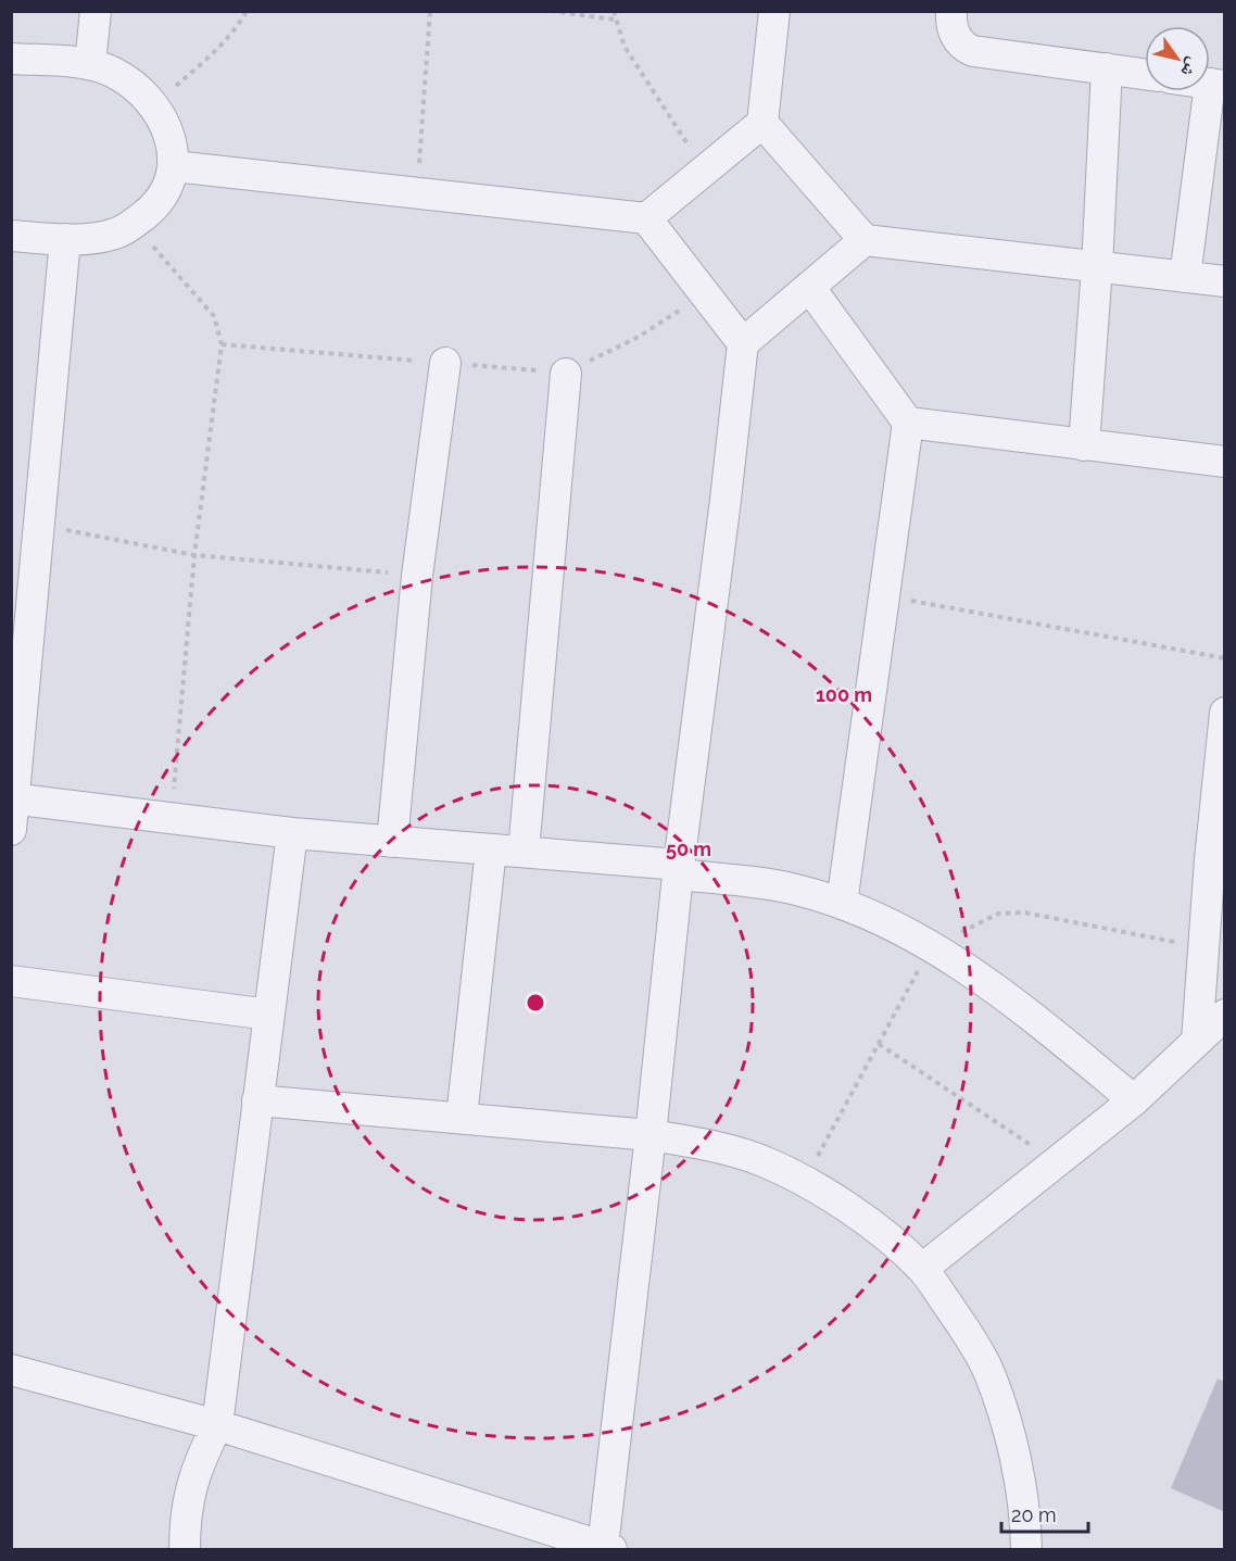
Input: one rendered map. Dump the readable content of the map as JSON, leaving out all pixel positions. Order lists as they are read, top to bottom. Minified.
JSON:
{"scale_bar":"20 m","north":"bottom right","rings":["100 m","50 m"]}
